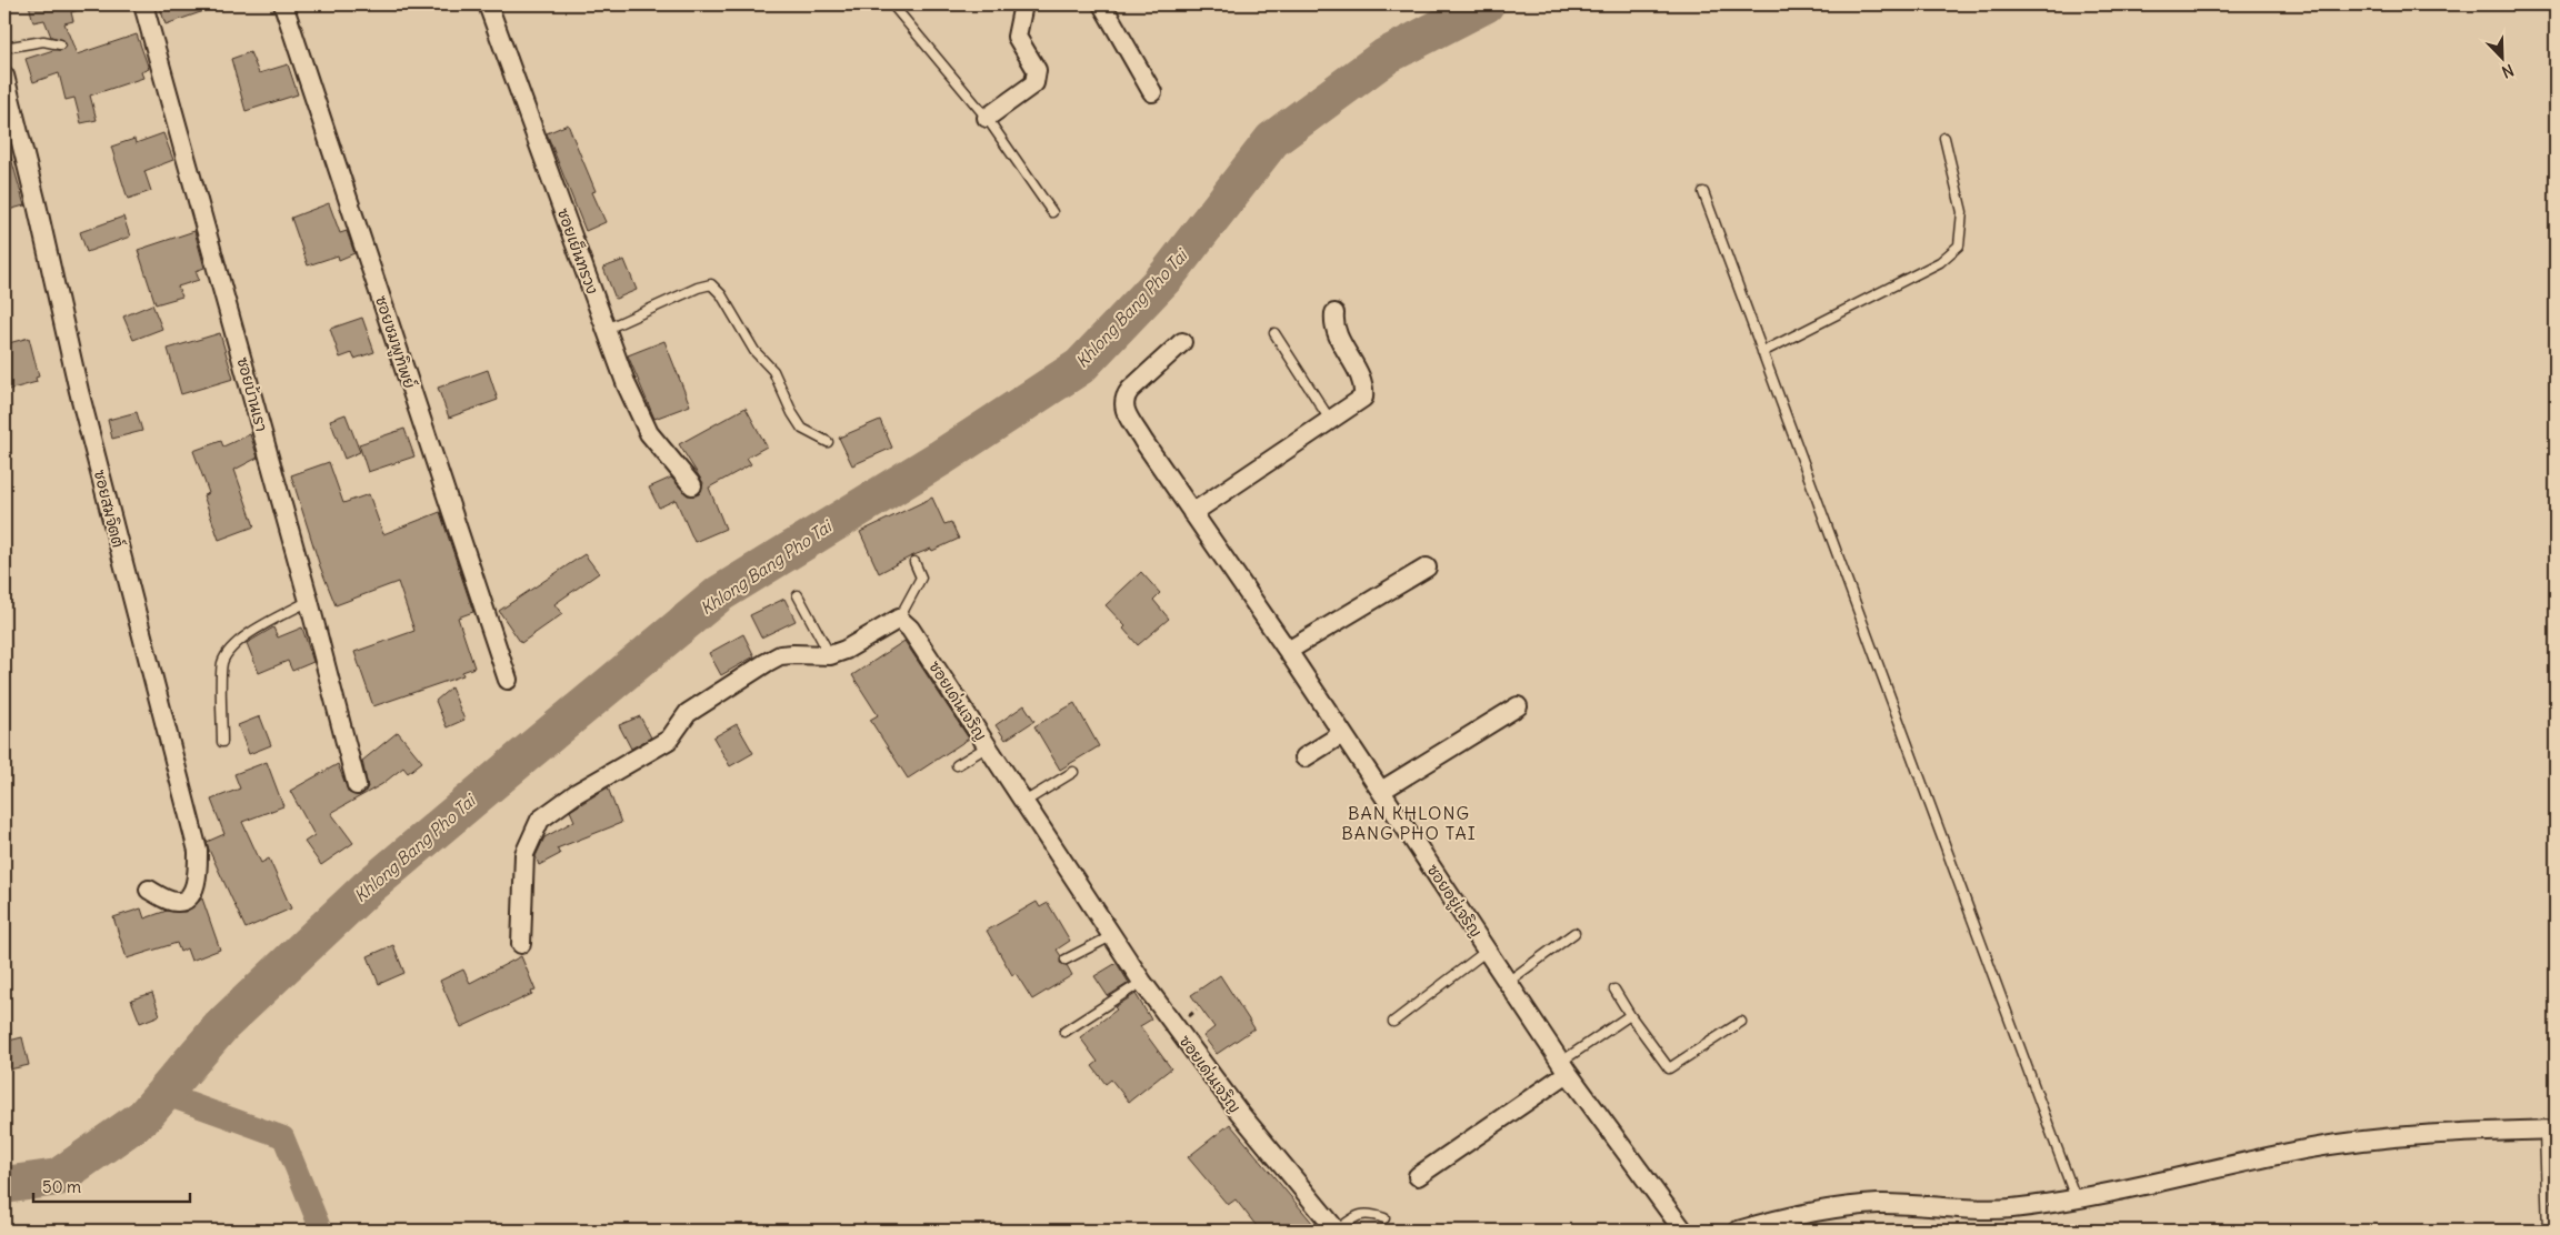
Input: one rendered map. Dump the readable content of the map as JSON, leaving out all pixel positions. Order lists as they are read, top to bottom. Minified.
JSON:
{"streets":{"street":["ซอยเย็นทรวง","ซอยชมพูทิพย์","ซอยบ้านเรา","ซอยสมจิตต์","ซอยเด่นเจริญ","ซอยอยู่เจริญ"]},"districts":["BAN KHLONG BANG PHO TAI"],"water":["Khlong Bang Pho Tai"],"scale_bar":"50 m","north":"bottom right"}
